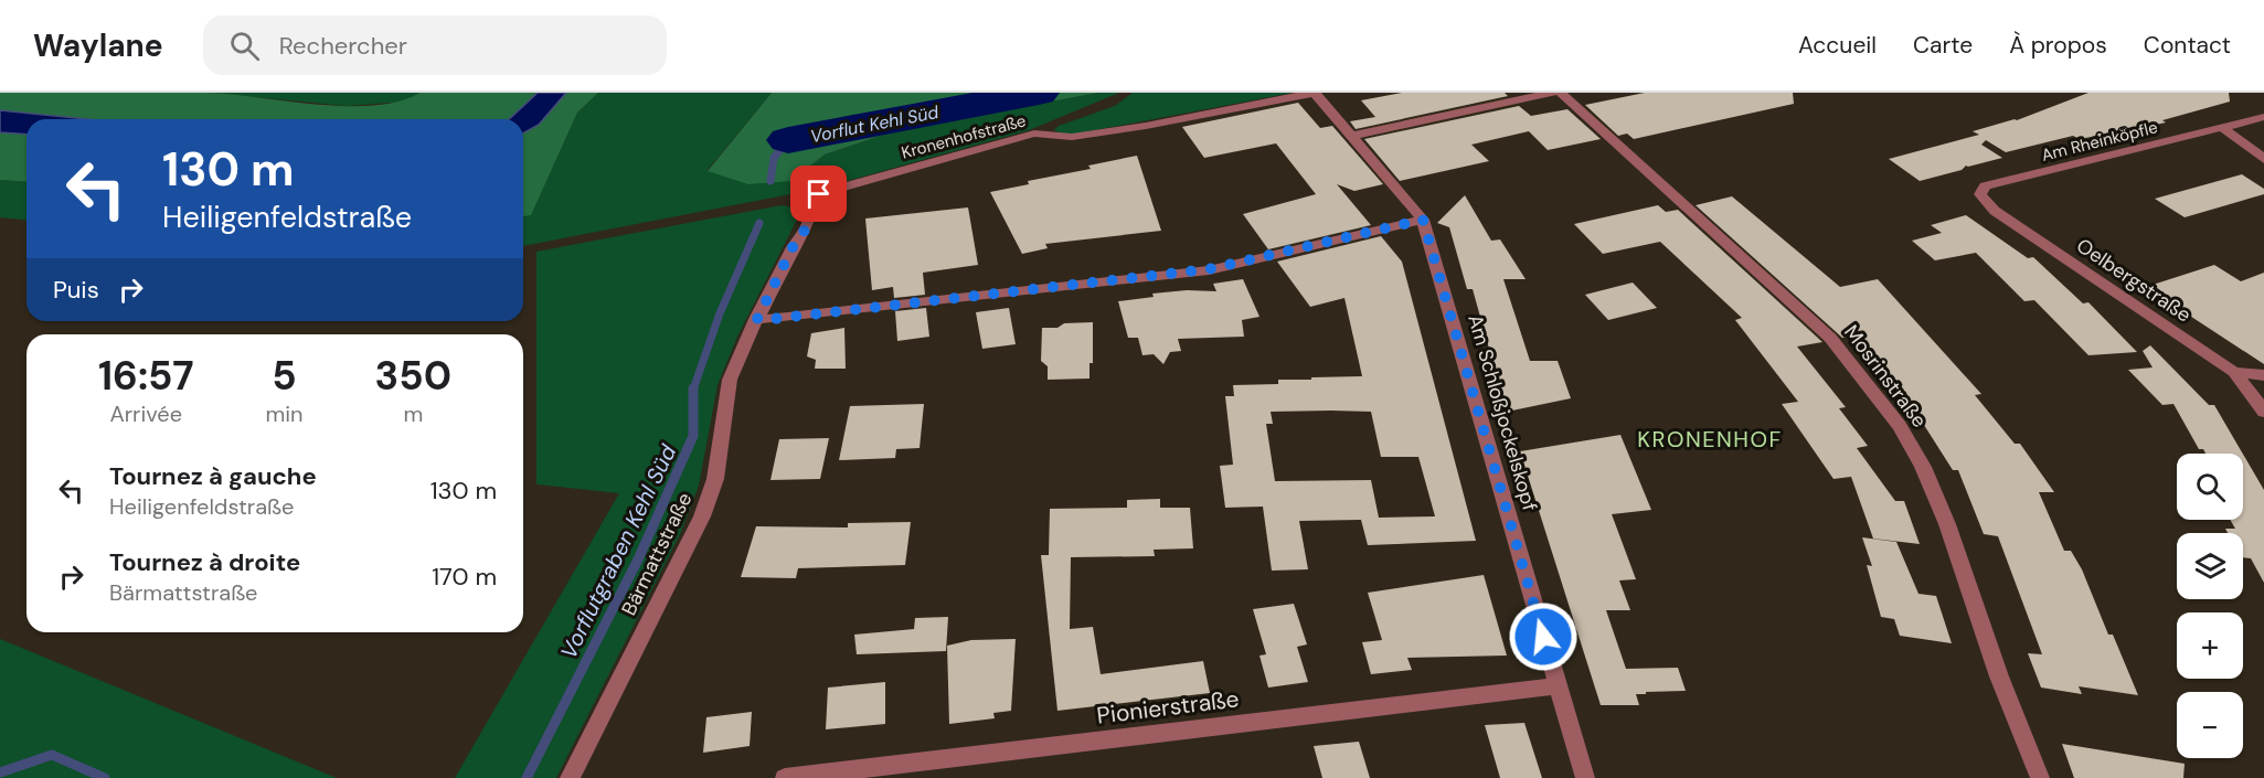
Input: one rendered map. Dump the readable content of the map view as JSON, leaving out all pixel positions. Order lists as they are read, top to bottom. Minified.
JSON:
{"streets":{"street":["Kronenhofstraße","Am Rheinköpfle","Oelbergstraße","Mosrinstraße","Am Schloßjockelskopf","Bärmattstraße","Pionierstraße"]},"crossings":[["Kronenhofstraße","Am Schloßjockelskopf"],["Kronenhofstraße","Bärmattstraße"],["Am Rheinköpfle","Oelbergstraße"],["Am Schloßjockelskopf","Pionierstraße"]],"districts":["KRONENHOF"],"water":["Vorflut Kehl Süd","Vorflutgraben Kehl Süd"],"page":{"header":"Waylane","search":"Rechercher","nav":["Accueil","Carte","À propos","Contact"],"turn":["130 m","Heiligenfeldstraße"],"then":"Puis","eta":["16:57","Arrivée","5","min","350","m"],"list":[{"name":"Tournez à gauche","note":"Heiligenfeldstraße","value":"130 m"},{"name":"Tournez à droite","note":"Bärmattstraße","value":"170 m"}],"map_buttons":["+","−"]}}
